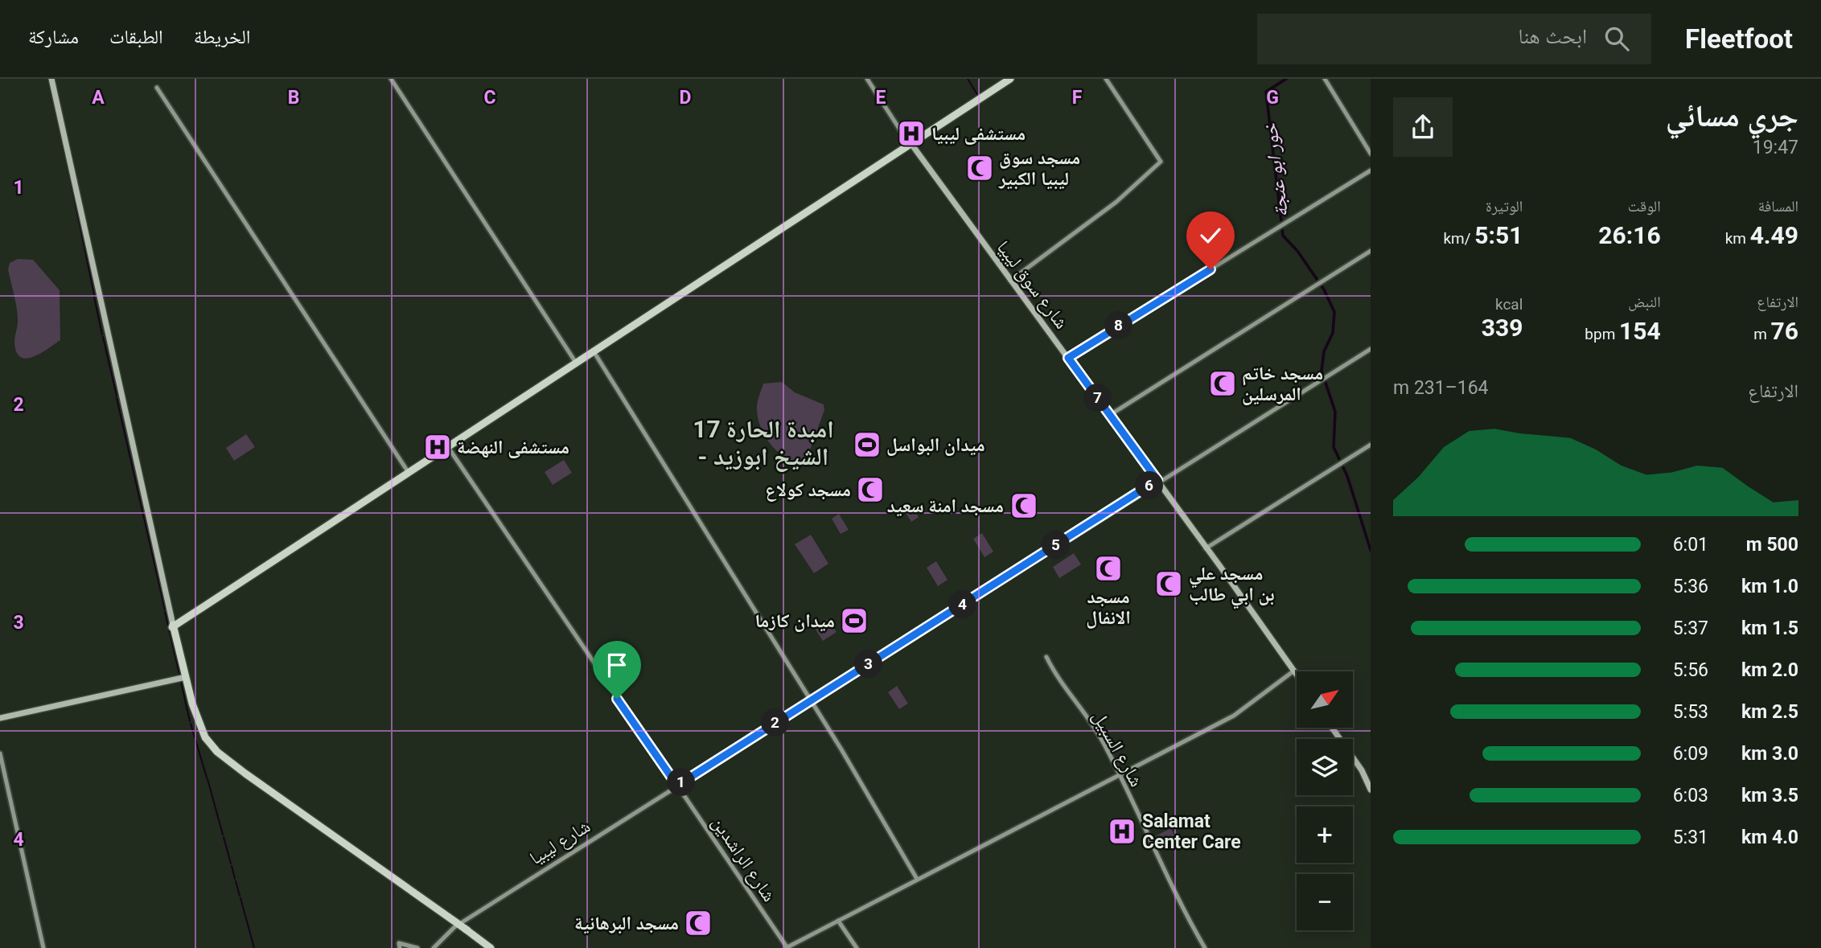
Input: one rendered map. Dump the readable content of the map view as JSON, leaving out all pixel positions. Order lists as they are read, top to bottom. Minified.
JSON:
{"streets":{"main road":["شارع سوق ليبيا"],"street":["شارع السبيل","شارع ليبيا","شارع الراشدين"]},"crossings":[["شارع سوق ليبيا","شارع ليبيا"],["شارع ليبيا","شارع الراشدين"]],"districts":["امبدة الحارة 17 - الشيخ ابوزيد"],"water":["خور ابو عنجة"],"places":{"hospital":["مستشفى ليبيا","مستشفى النهضة","Salamat Center Care"],"mosque":["مسجد سوق ليبيا الكبير","مسجد خاتم المرسلين","مسجد كولاع","مسجد امنة سعيد","مسجد الانفال","مسجد علي بن ابي طالب","مسجد البرهانية"],"sports":["ميدان البواسل","ميدان كازما"]},"north":"top right","page":{"header":"Fleetfoot","search":"ابحث هنا","nav":["الخريطة","الطبقات","مشاركة"],"heading":["جري مسائي","19:47"],"stats":[["المسافة","4.49 km"],["الوقت","26:16"],["الوتيرة","5:51 /km"],["الارتفاع","76 m"],["النبض","154 bpm"],["kcal","339"]],"pins":["8","7","6","5","4","3","2","1"],"chart":["الارتفاع","164–231 m"],"list":[{"name":"500 m","note":"6:01"},{"name":"1.0 km","note":"5:36"},{"name":"1.5 km","note":"5:37"},{"name":"2.0 km","note":"5:56"},{"name":"2.5 km","note":"5:53"},{"name":"3.0 km","note":"6:09"},{"name":"3.5 km","note":"6:03"},{"name":"4.0 km","note":"5:31"}],"map_buttons":["+","−"]},"grid":{"columns":["A","B","C","D","E","F","G"],"rows":["1","2","3","4"]}}
